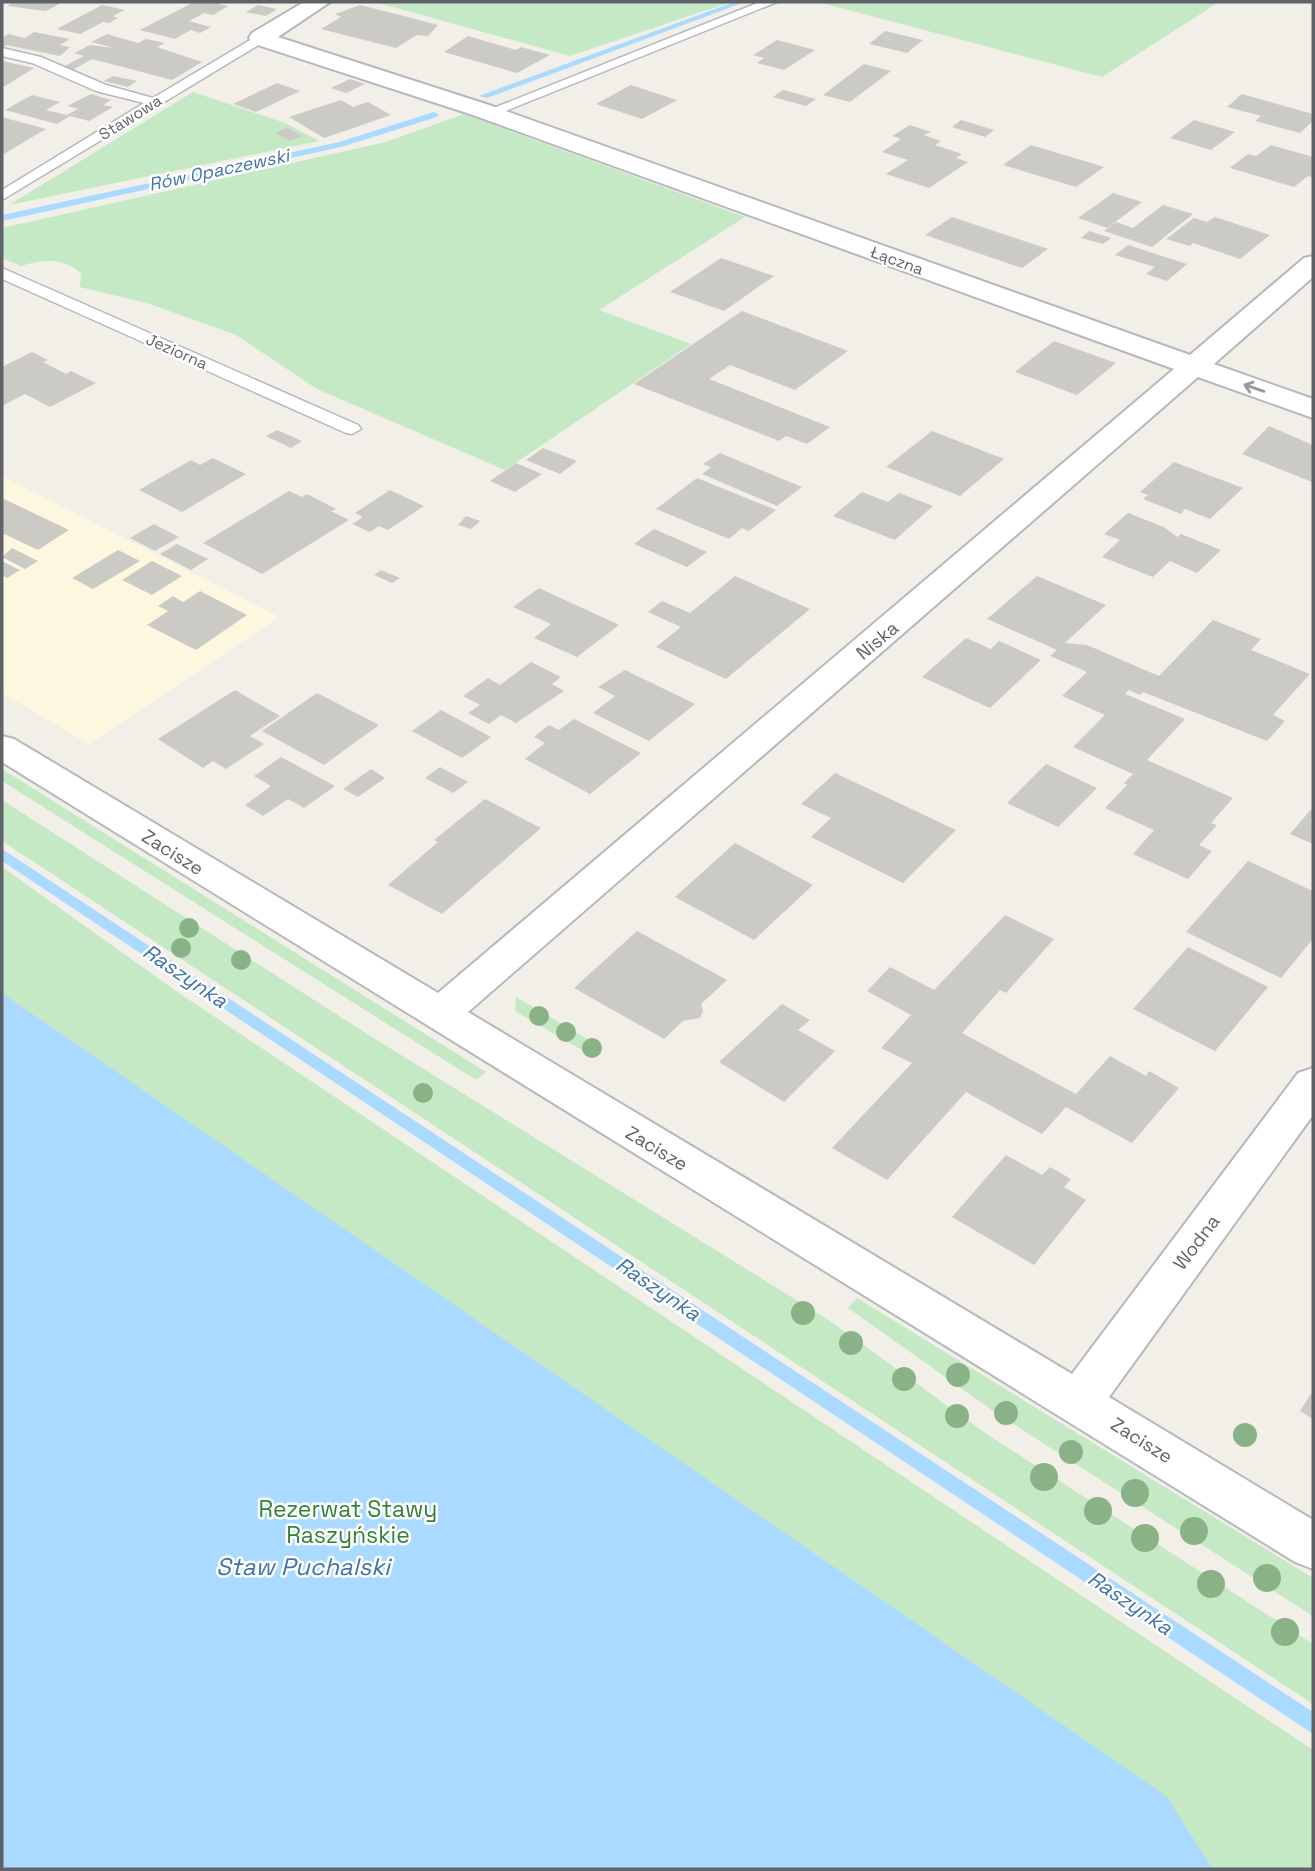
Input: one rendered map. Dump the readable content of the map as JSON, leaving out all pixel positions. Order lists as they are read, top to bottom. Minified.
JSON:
{"streets":{"street":["Stawowa","Łączna","Niska","Zacisze","Wodna"],"lane":["Jeziorna"]},"crossings":[["Łączna","Niska"],["Niska","Zacisze"],["Zacisze","Wodna"]],"water":["Rów Opaczewski","Raszynka","Staw Puchalski"],"parks":["Rezerwat Stawy Raszyńskie"]}
